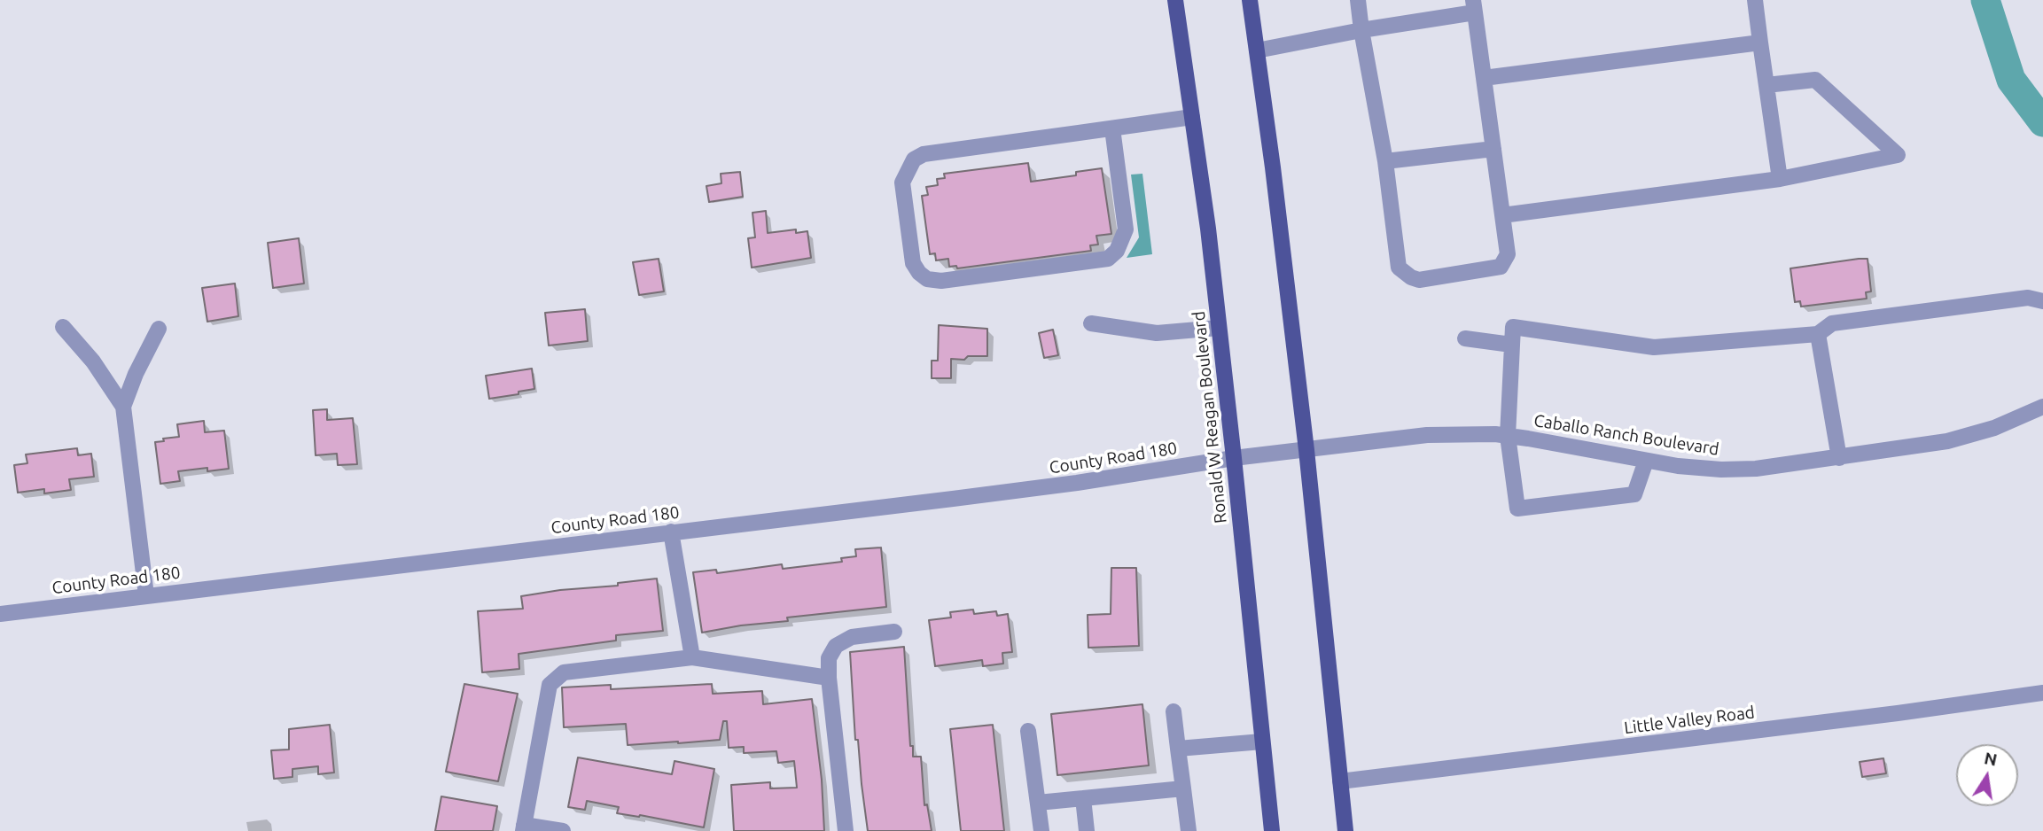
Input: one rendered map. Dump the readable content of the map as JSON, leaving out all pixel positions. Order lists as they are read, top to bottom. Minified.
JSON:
{"streets":{"main road":["Ronald W Reagan Boulevard"],"street":["Caballo Ranch Boulevard","County Road 180","Little Valley Road"]},"crossings":[["Ronald W Reagan Boulevard","Caballo Ranch Boulevard"],["Ronald W Reagan Boulevard","County Road 180"],["Caballo Ranch Boulevard","County Road 180"]],"north":"top"}
